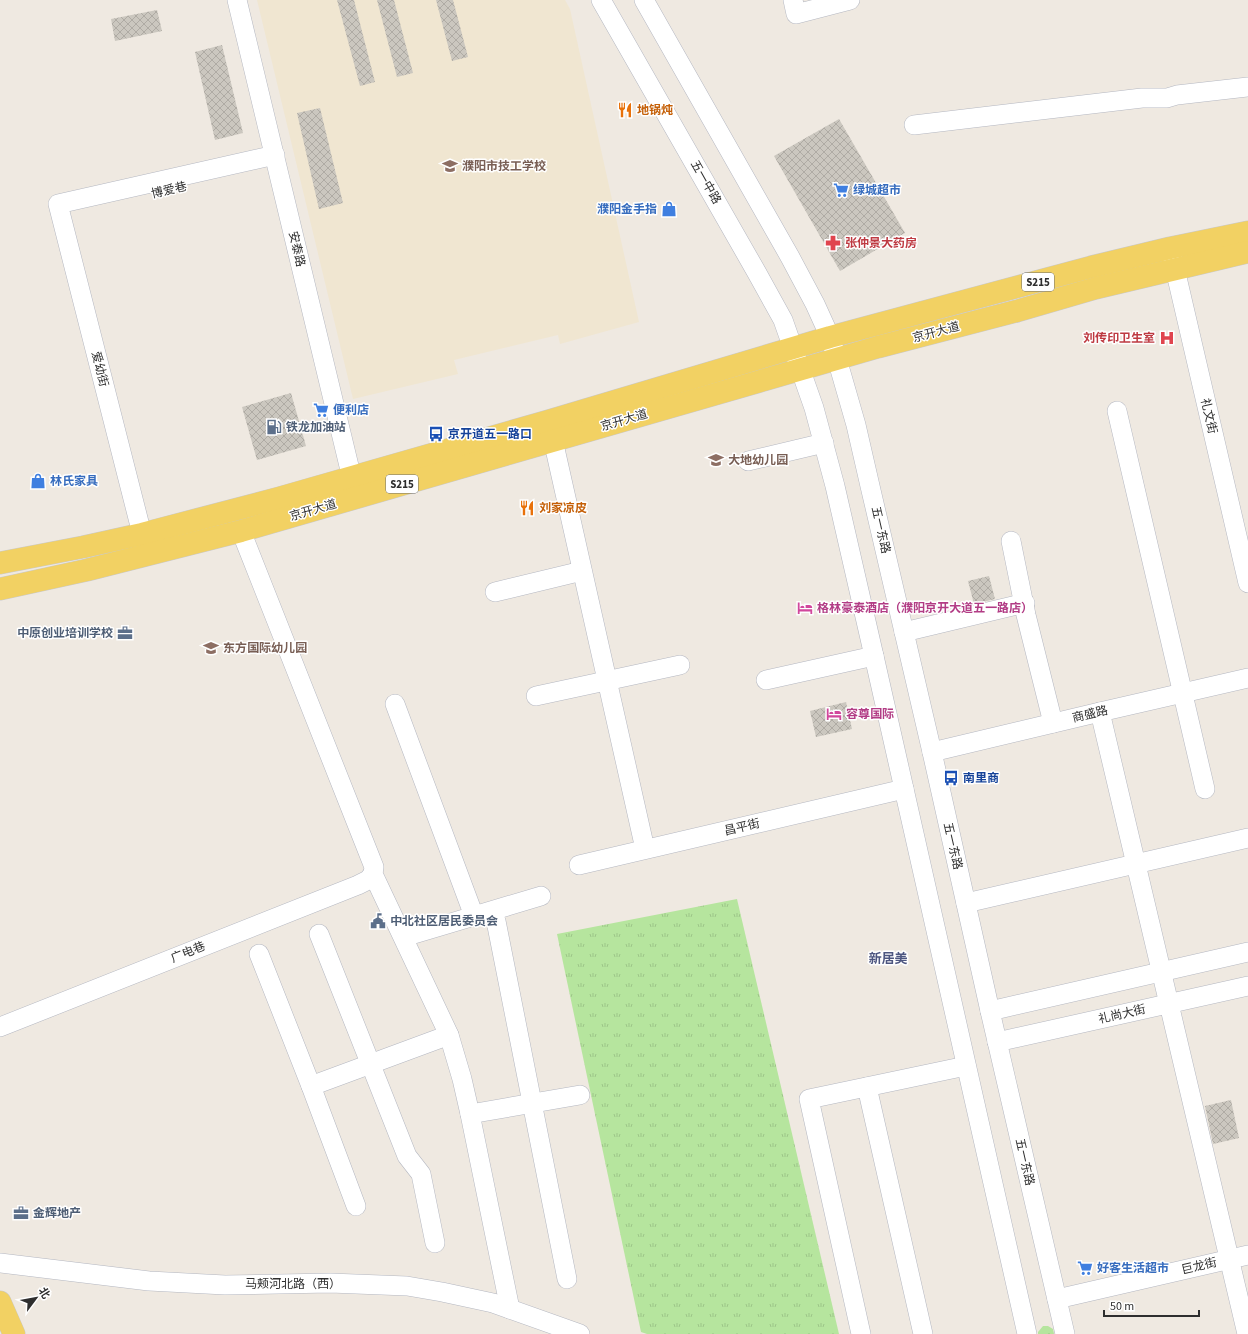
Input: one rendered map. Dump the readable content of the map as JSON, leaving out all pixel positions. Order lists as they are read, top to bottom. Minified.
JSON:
{"streets":{"main road":["S215","京开大道"],"street":["五一中路","博爱巷","安泰路","爱幼街","礼文街","五一东路","商盛路","昌平街","广电巷","礼尚大街","巨龙街","马颊河北路（西）"]},"crossings":[["五一中路","京开大道"],["博爱巷","安泰路"],["博爱巷","爱幼街"],["安泰路","京开大道"],["京开大道","爱幼街"],["京开大道","礼文街"],["京开大道","五一东路"],["五一东路","商盛路"],["五一东路","礼尚大街"],["五一东路","巨龙街"]],"districts":["新居美"],"places":{"restaurant":["地锅炖","刘家凉皮"],"school or university":["濮阳市技工学校","大地幼儿园","东方国际幼儿园"],"supermarket":["绿城超市","便利店","好客生活超市"],"shop":["濮阳金手指","林氏家具"],"pharmacy":["张仲景大药房"],"hospital":["刘传印卫生室"],"fuel station":["铁龙加油站"],"bus stop":["京开道五一路口","南里商"],"hotel":["格林豪泰酒店（濮阳京开大道五一路店）","容尊国际"],"office":["中原创业培训学校","金辉地产"],"public building":["中北社区居民委员会"]},"scale_bar":"50 m","north":"top right"}
